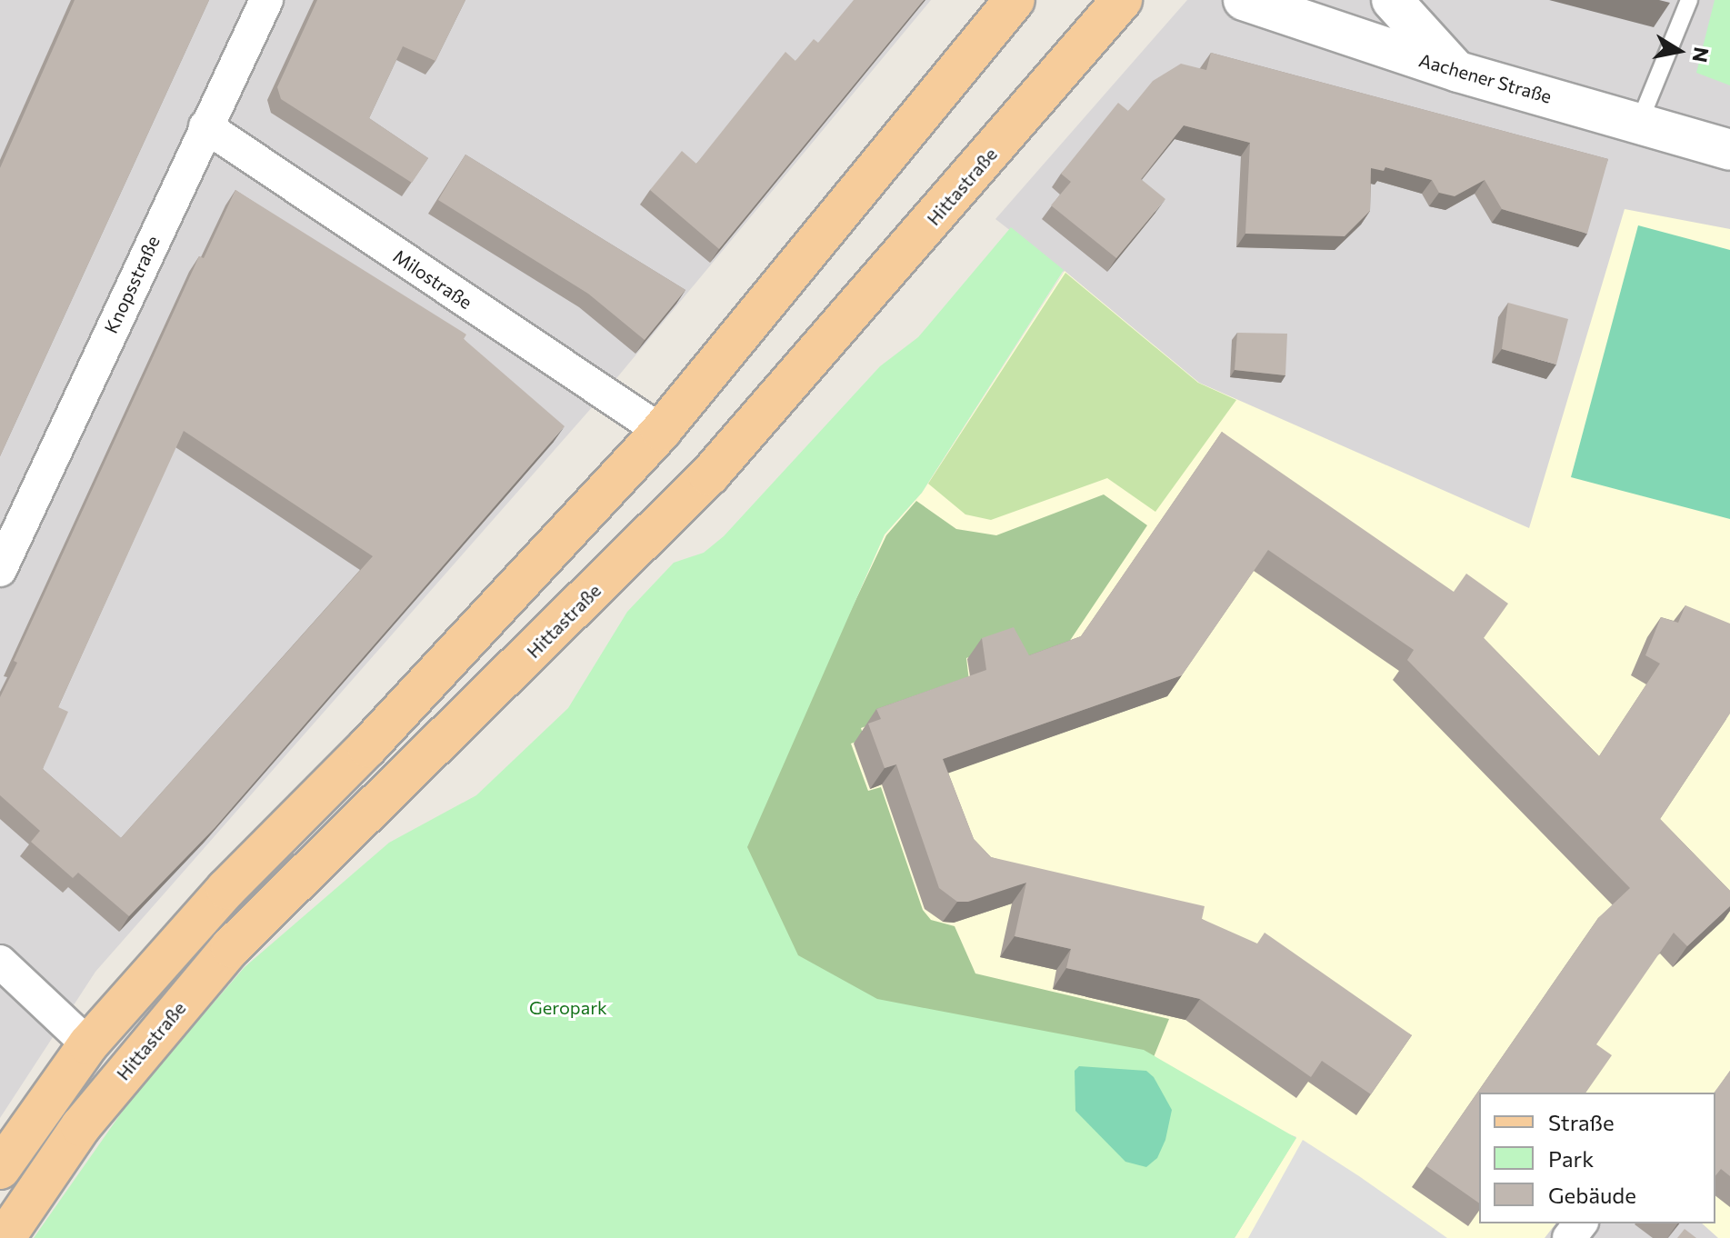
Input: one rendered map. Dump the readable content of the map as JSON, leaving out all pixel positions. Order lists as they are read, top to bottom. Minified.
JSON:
{"streets":{"main road":["Hittastraße"],"street":["Aachener Straße","Milostraße","Knopsstraße"]},"crossings":[["Milostraße","Knopsstraße"]],"parks":["Geropark"],"legend":["Straße","Park","Gebäude"],"north":"right"}
